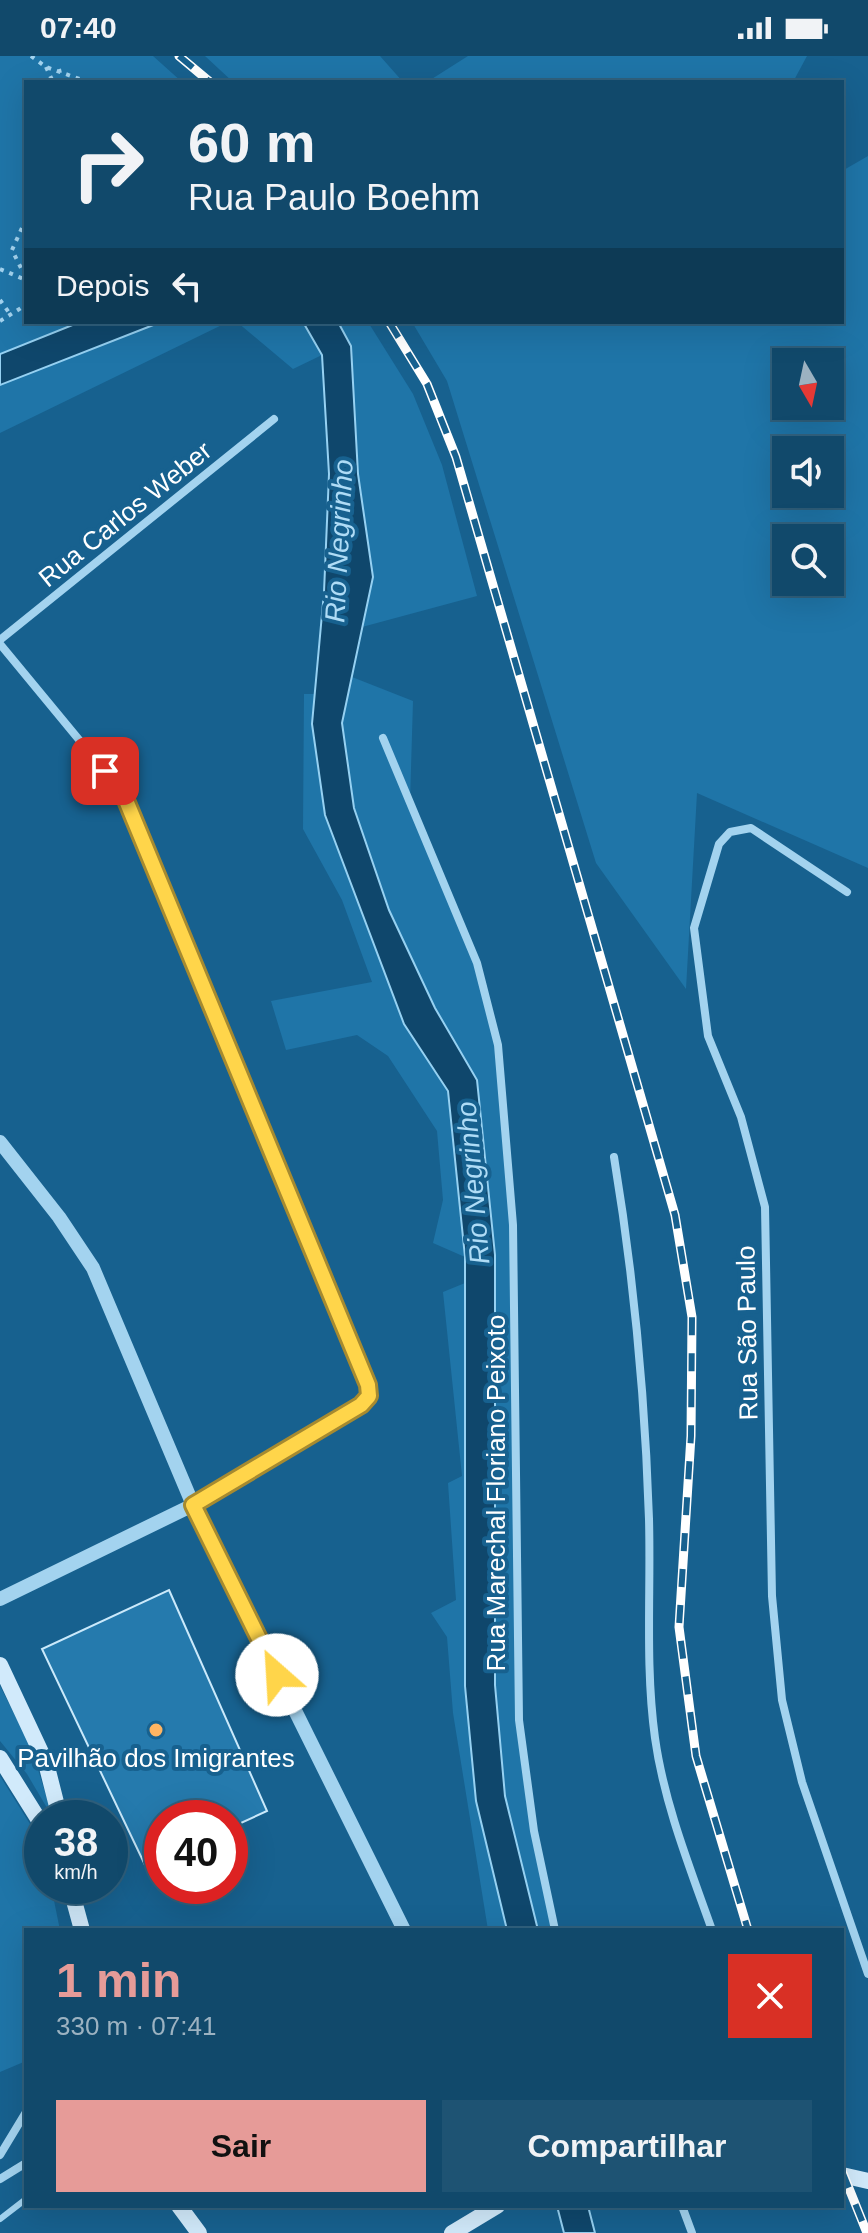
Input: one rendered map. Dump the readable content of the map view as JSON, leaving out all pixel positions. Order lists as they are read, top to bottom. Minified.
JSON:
{"streets":{"street":["Rua Carlos Weber","Rua São Paulo","Rua Marechal Floriano Peixoto"]},"water":["Rio Negrinho"],"places":["Pavilhão dos Imigrantes"],"north":"bottom","page":{"status":"07:40","turn":["60 m","Rua Paulo Boehm"],"then":"Depois","speed":"38 km/h","limit":"40","heading":["1 min","330 m · 07:41"],"buttons":["Sair","Compartilhar"]}}
